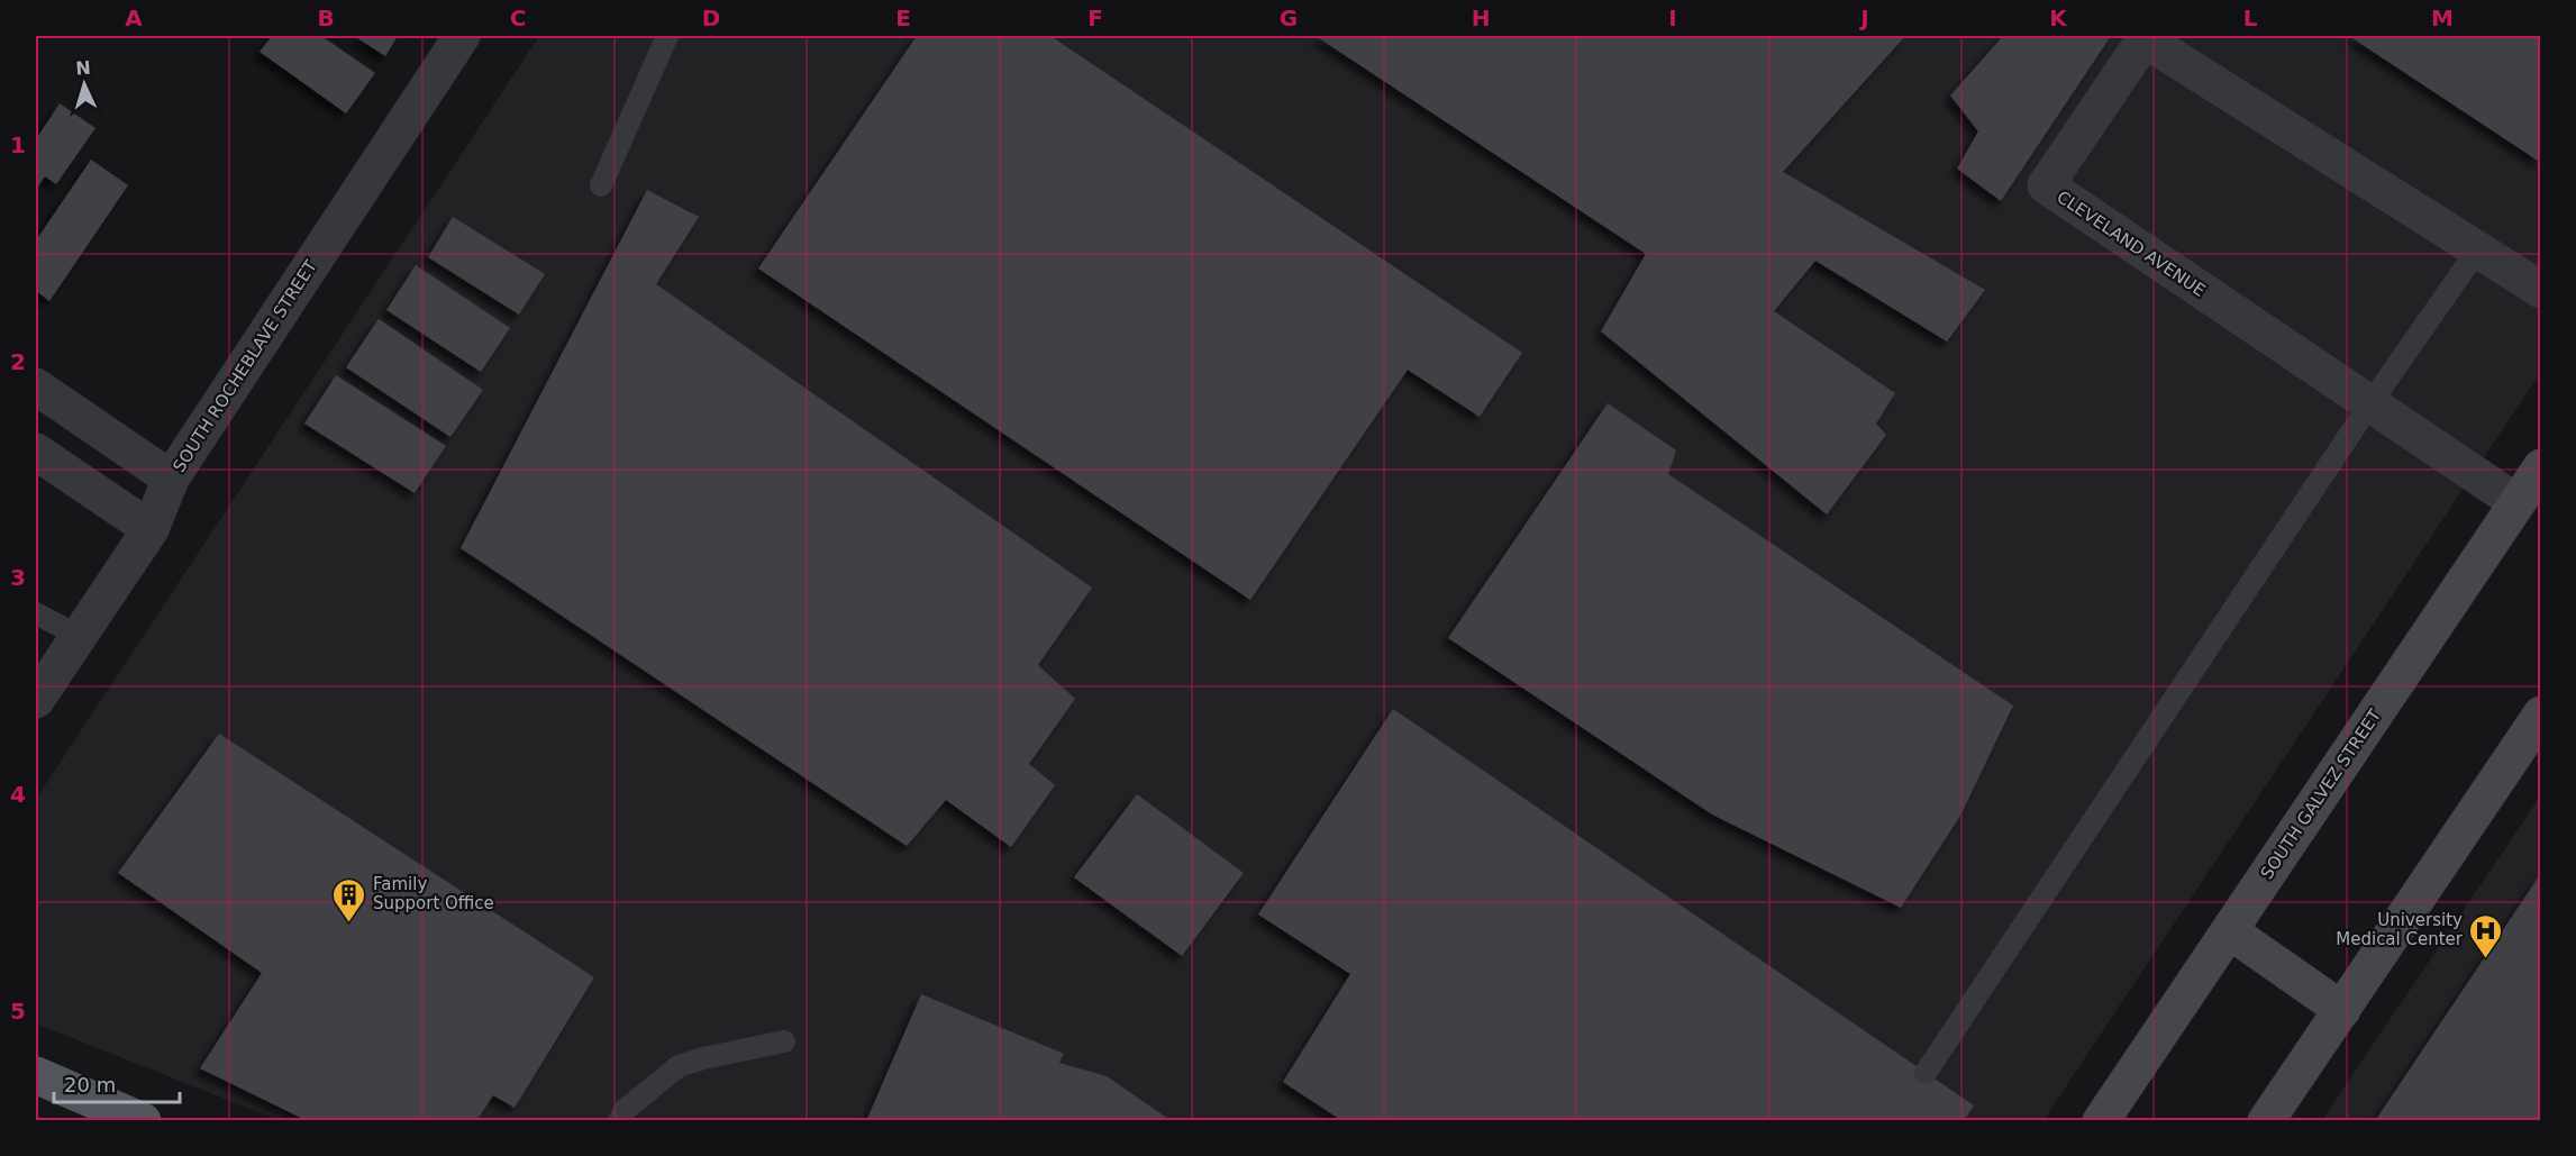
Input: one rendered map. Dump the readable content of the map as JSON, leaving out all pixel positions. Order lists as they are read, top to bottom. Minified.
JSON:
{"streets":{"street":["CLEVELAND AVENUE","SOUTH ROCHEBLAVE STREET","SOUTH GALVEZ STREET"]},"crossings":[["CLEVELAND AVENUE","SOUTH GALVEZ STREET"]],"places":{"building":["Family Support Office"],"hospital":["University Medical Center"]},"scale_bar":"20 m","north":"top","grid":{"columns":["A","B","C","D","E","F","G","H","I","J","K","L","M"],"rows":["1","2","3","4","5"]}}
